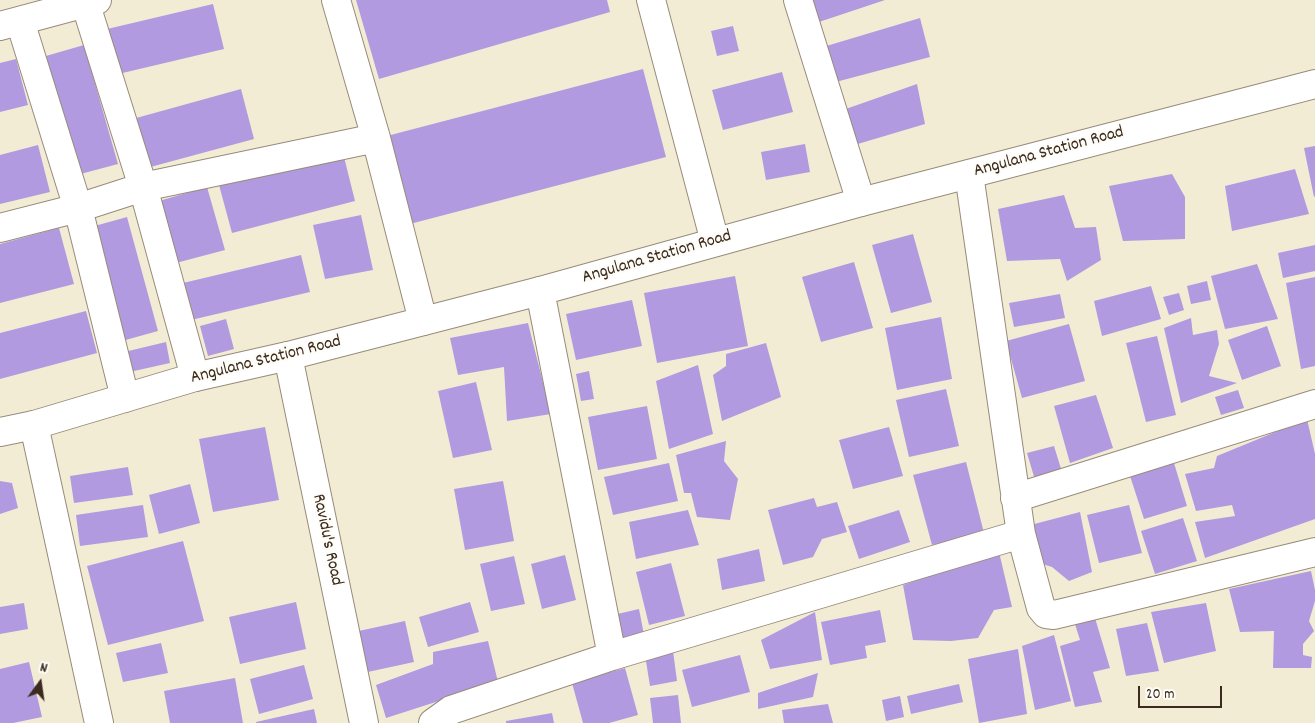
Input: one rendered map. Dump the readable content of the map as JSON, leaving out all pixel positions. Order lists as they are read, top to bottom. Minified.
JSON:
{"streets":{"street":["Angulana Station Road","Ravidu's Road"]},"crossings":[["Angulana Station Road","Ravidu's Road"]],"scale_bar":"20 m","north":"top"}
